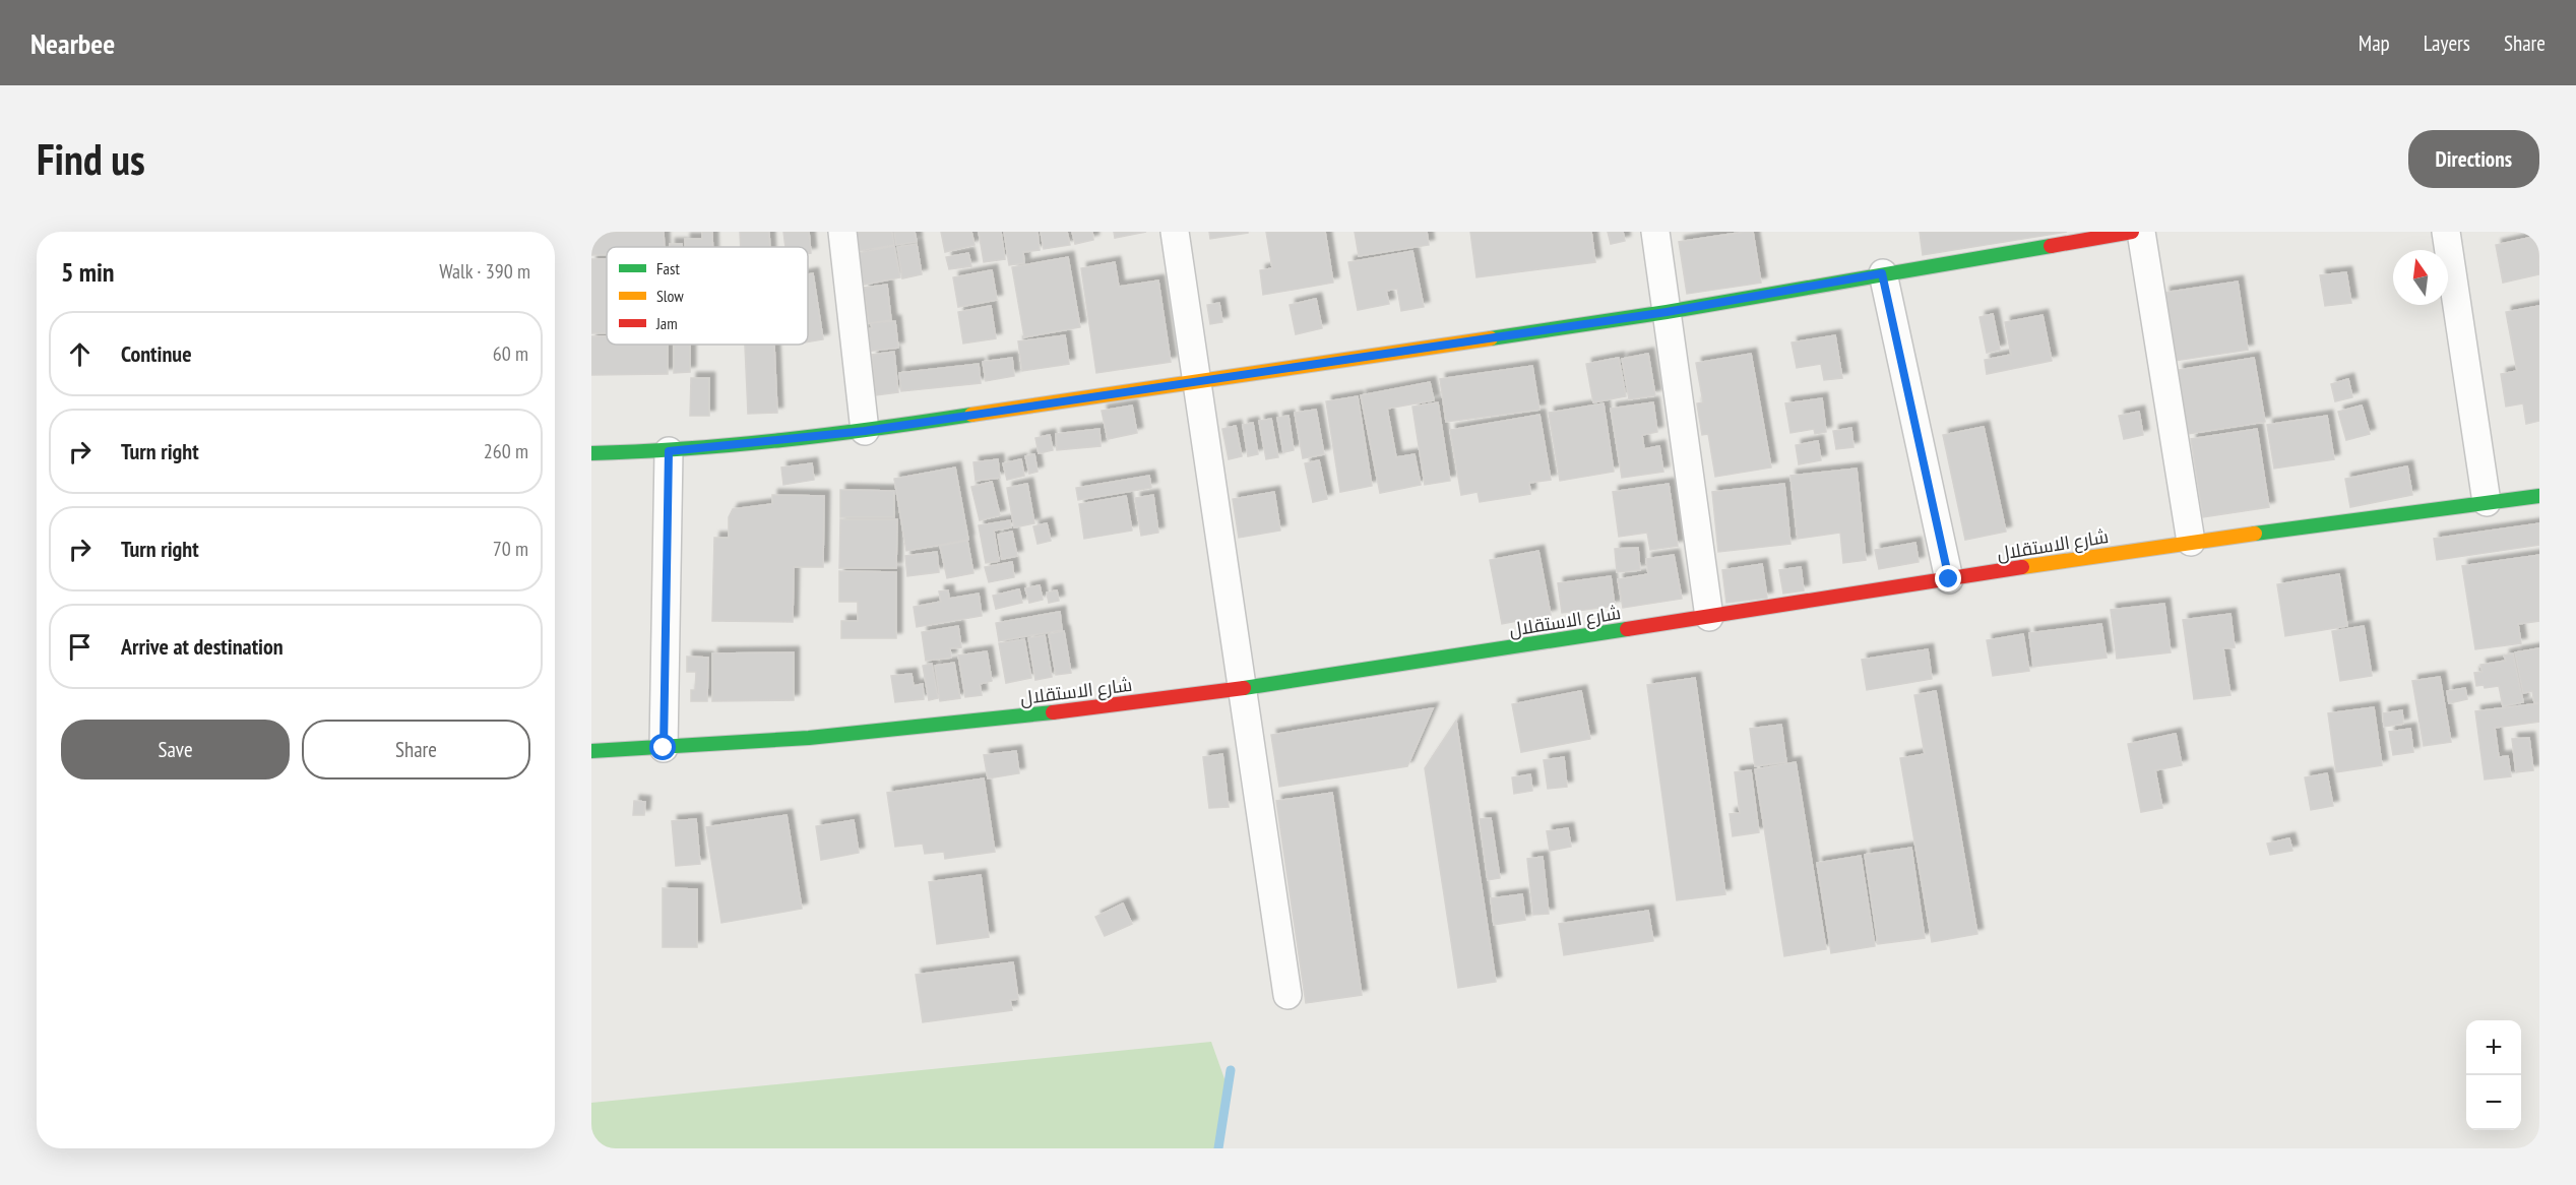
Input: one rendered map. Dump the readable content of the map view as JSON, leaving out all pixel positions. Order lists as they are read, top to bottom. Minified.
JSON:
{"streets":{"main road":["شارع الاستقلال"]},"legend":["Fast","Slow","Jam"],"north":"top","page":{"header":"Nearbee","nav":["Map","Layers","Share"],"buttons":["Directions",["Save","Share"]],"title":"Find us","heading":["5 min","Walk · 390 m"],"list":[["Continue","60 m"],["Turn right","260 m"],["Turn right","70 m"],"Arrive at destination"],"map_buttons":["+","−"]}}
